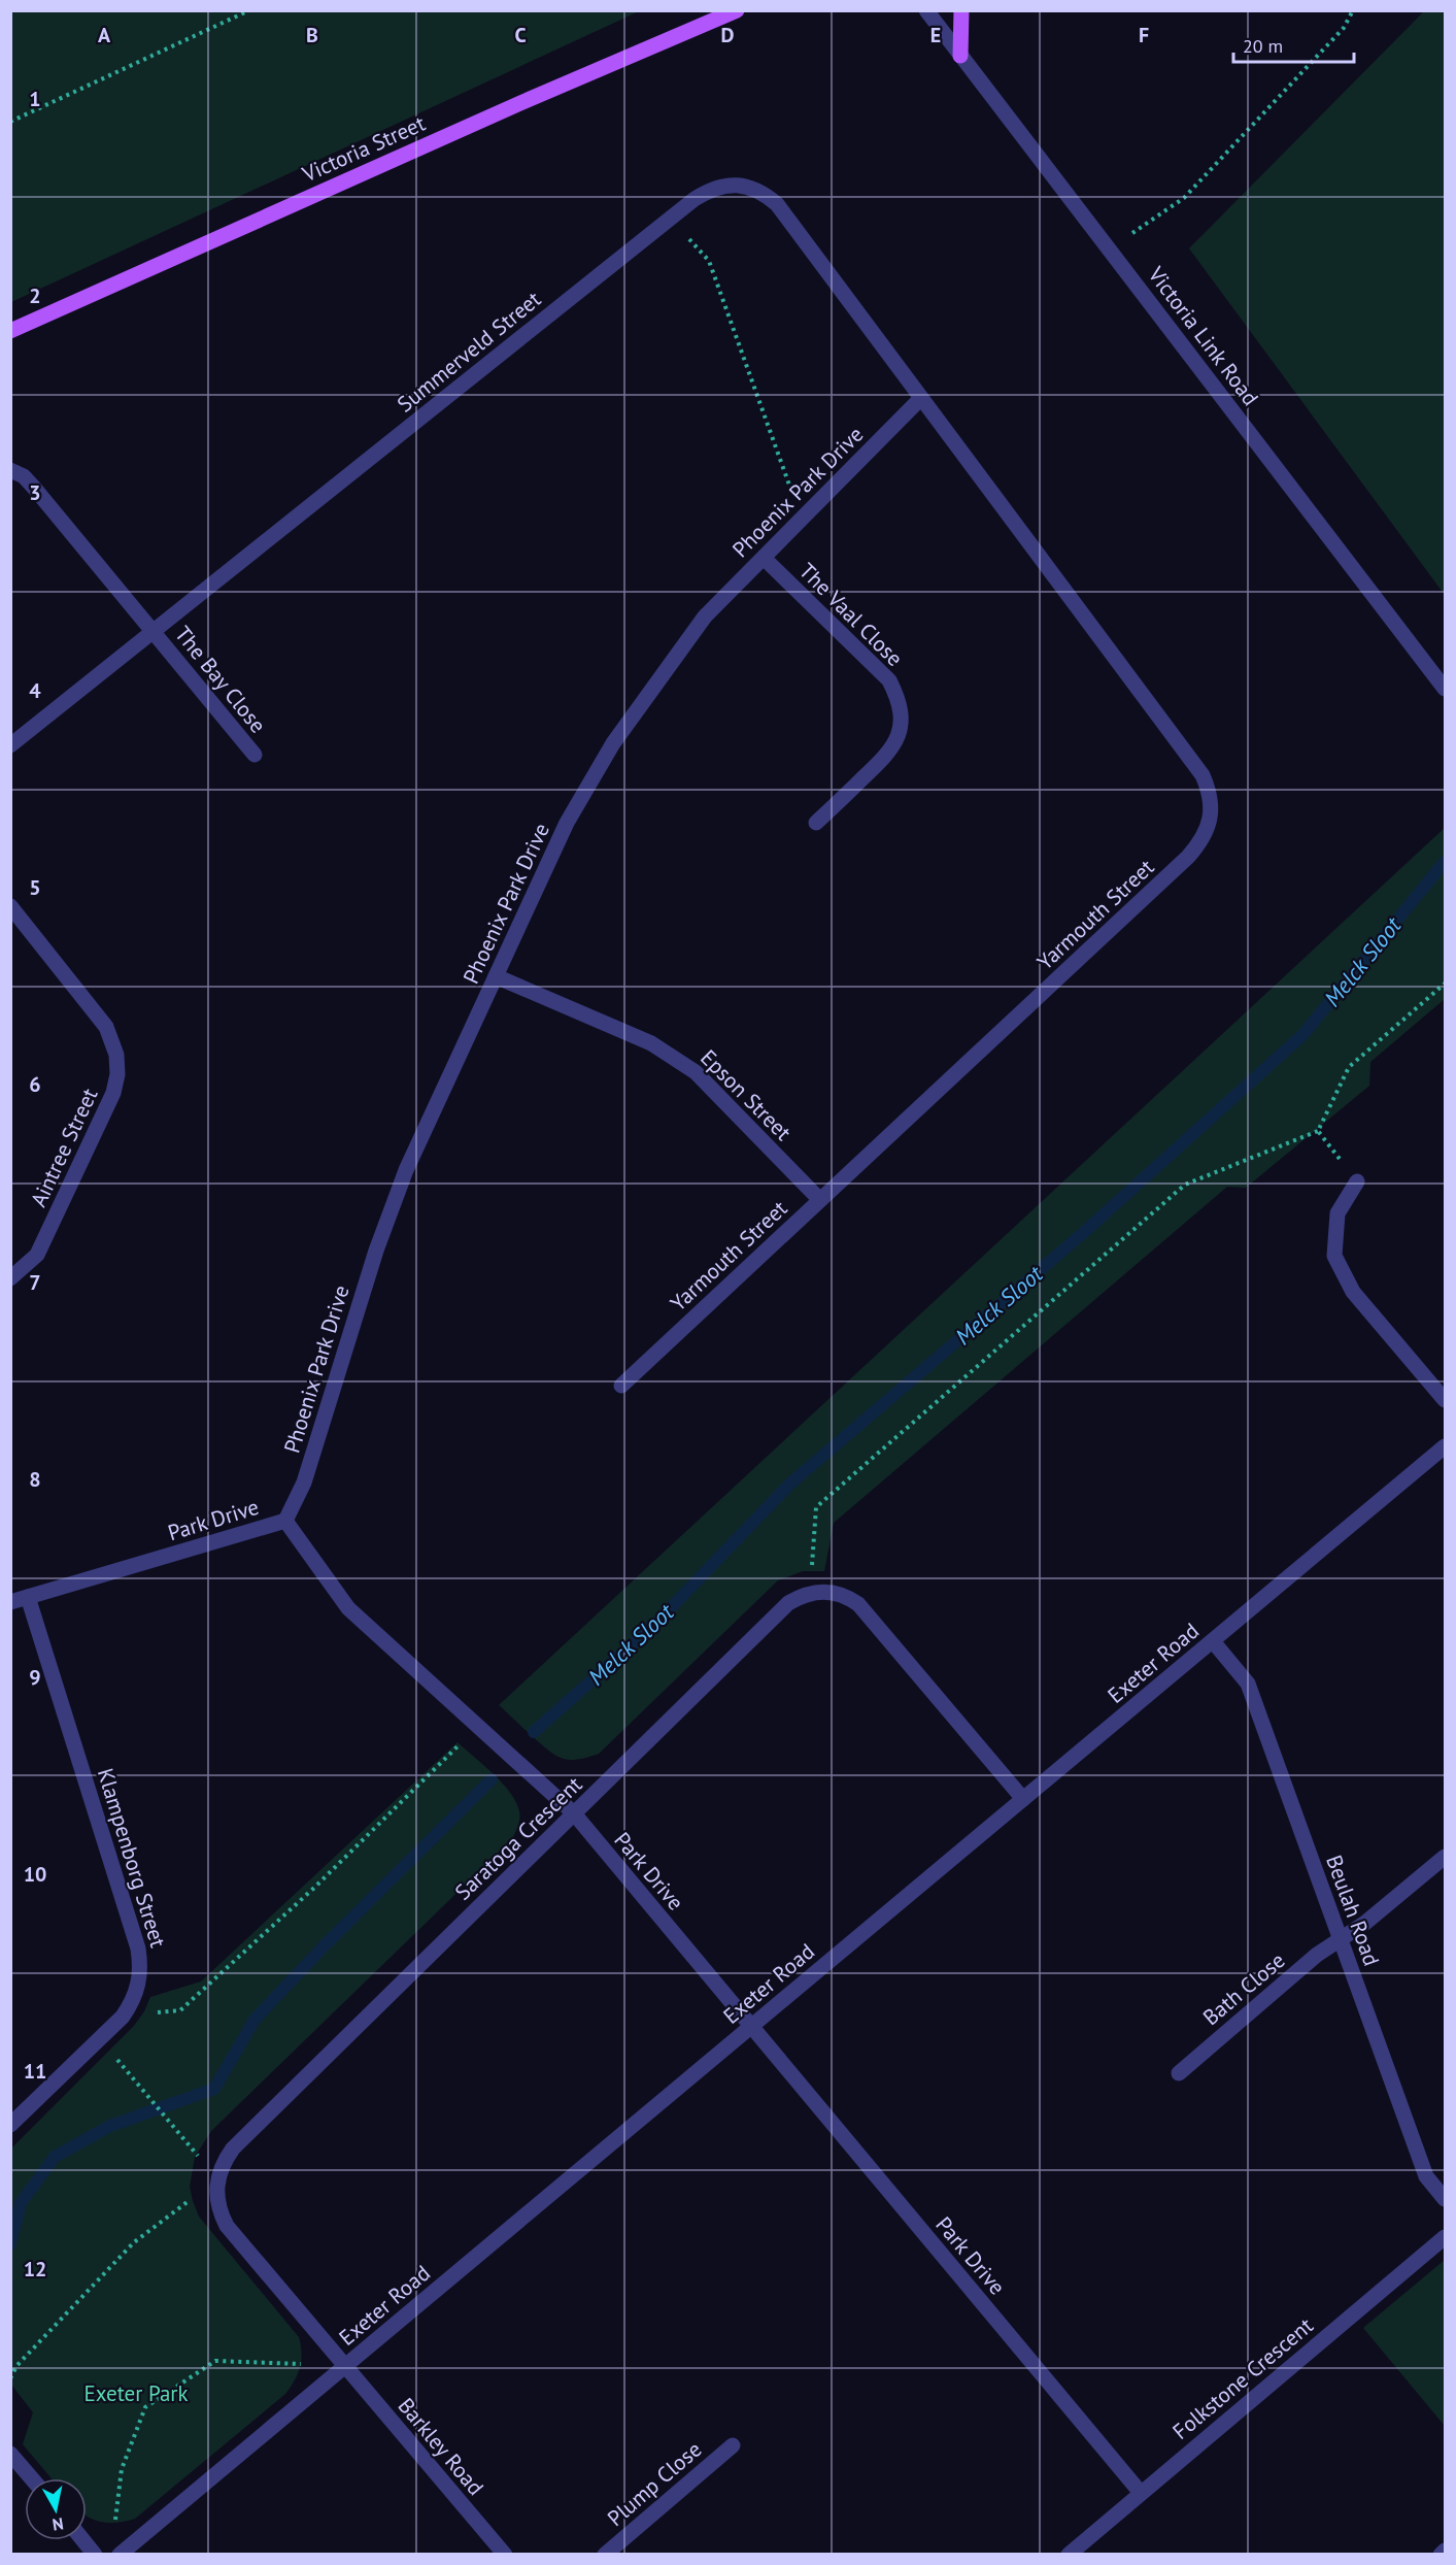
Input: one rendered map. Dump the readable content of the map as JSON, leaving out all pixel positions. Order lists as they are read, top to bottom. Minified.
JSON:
{"streets":{"main road":["Victoria Street"],"street":["Victoria Link Road","Summerveld Street","Phoenix Park Drive","The Vaal Close","The Bay Close","Yarmouth Street","Epson Street","Aintree Street","Park Drive","Exeter Road","Saratoga Crescent","Klampenborg Street","Beulah Road","Bath Close","Folkstone Crescent","Barkley Road","Plump Close"]},"crossings":[["Summerveld Street","Phoenix Park Drive"],["Summerveld Street","The Bay Close"],["Summerveld Street","Yarmouth Street"],["Phoenix Park Drive","The Vaal Close"],["Phoenix Park Drive","Yarmouth Street"],["Phoenix Park Drive","Epson Street"],["Phoenix Park Drive","Park Drive"],["Yarmouth Street","Epson Street"],["Park Drive","Exeter Road"],["Park Drive","Saratoga Crescent"],["Park Drive","Klampenborg Street"],["Park Drive","Folkstone Crescent"],["Exeter Road","Saratoga Crescent"],["Exeter Road","Beulah Road"],["Exeter Road","Barkley Road"],["Saratoga Crescent","Barkley Road"],["Beulah Road","Bath Close"]],"water":["Melck Sloot"],"parks":["Exeter Park"],"scale_bar":"20 m","north":"bottom","grid":{"columns":["A","B","C","D","E","F"],"rows":["1","2","3","4","5","6","7","8","9","10","11","12"]}}
